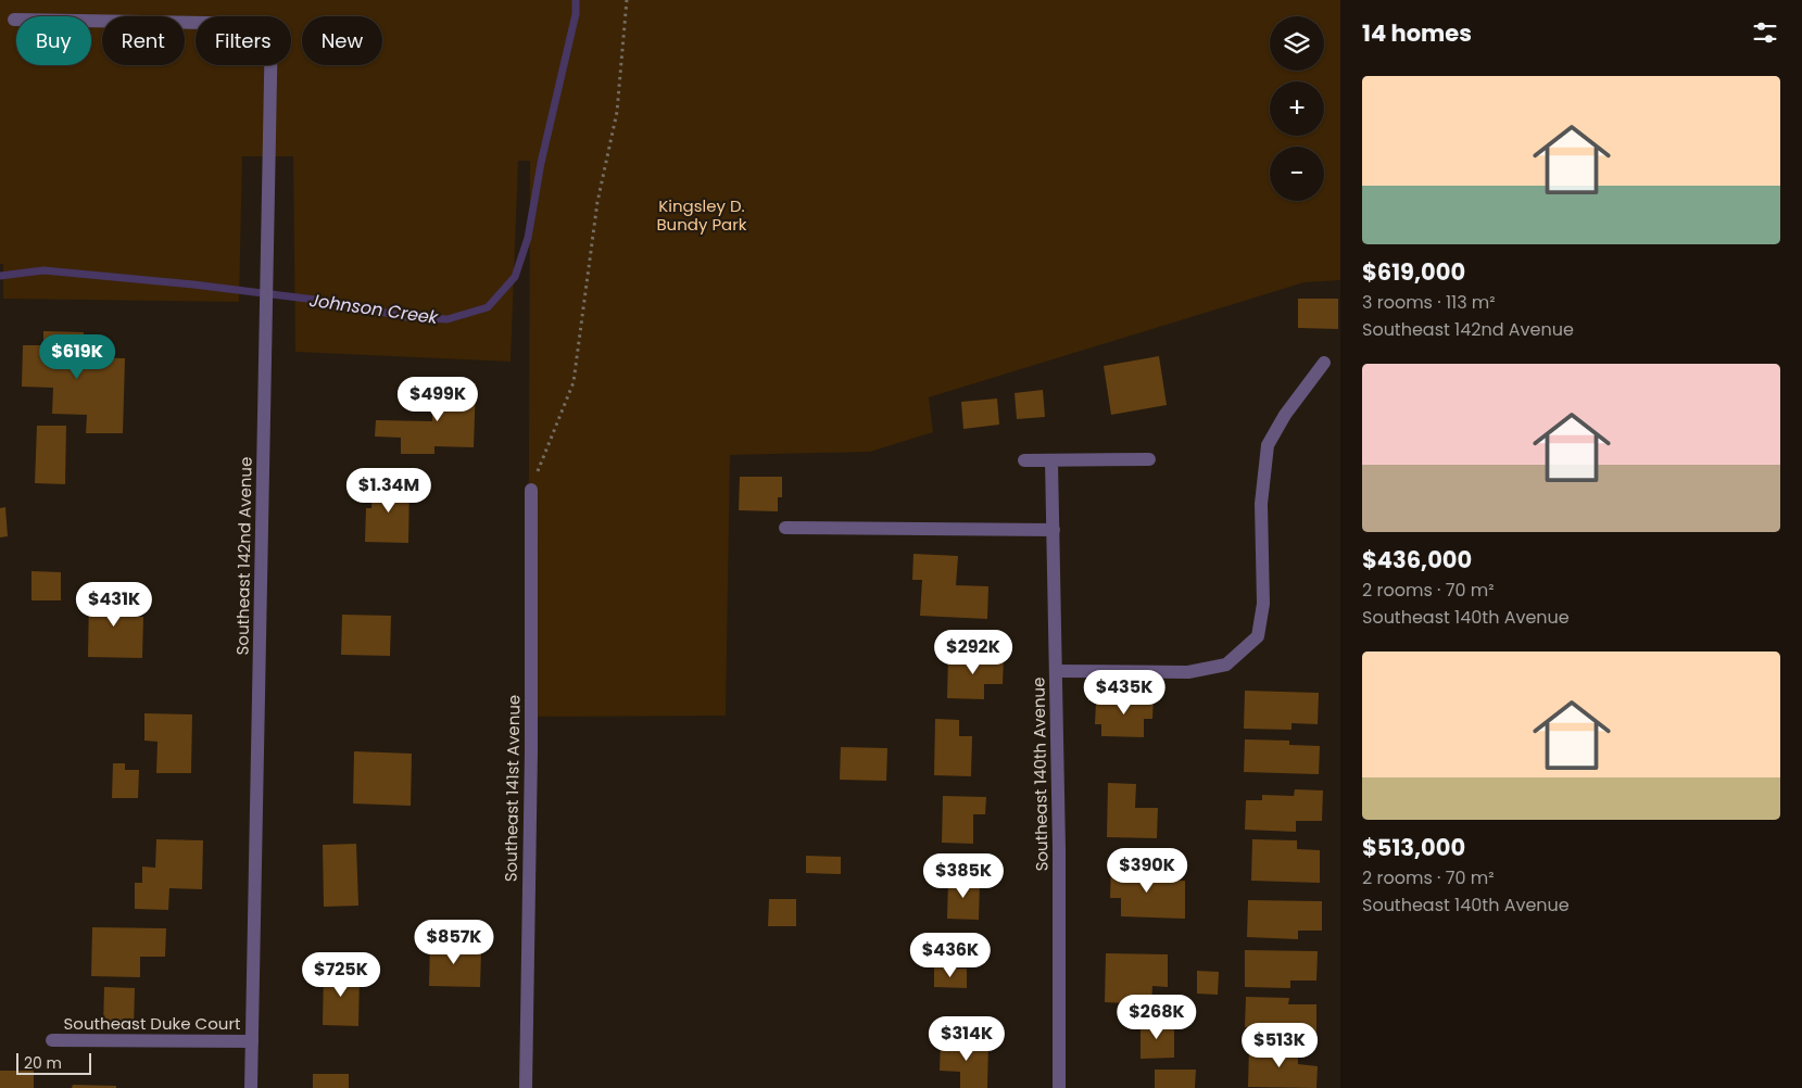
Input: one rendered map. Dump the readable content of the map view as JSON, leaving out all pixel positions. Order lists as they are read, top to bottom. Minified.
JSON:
{"streets":{"street":["Southeast 142nd Avenue","Southeast 140th Avenue","Southeast 141st Avenue","Southeast Duke Court"]},"crossings":[["Southeast 142nd Avenue","Southeast Duke Court"]],"water":["Johnson Creek"],"parks":["Kingsley D. Bundy Park"],"scale_bar":"20 m","page":{"heading":"14 homes","map_buttons":["+","−"],"chip":["Buy","Rent","Filters","New"],"list":[{"name":"$619,000","note":"3 rooms · 113 m² · Southeast 142nd Avenue"},{"name":"$436,000","note":"2 rooms · 70 m² · Southeast 140th Avenue"},{"name":"$513,000","note":"2 rooms · 70 m² · Southeast 140th Avenue"}],"price":["$619K","$499K","$1.34M","$431K","$292K","$435K","$390K","$385K","$857K","$436K","$725K","$268K","$314K","$513K"],"scale":"20 m"}}
